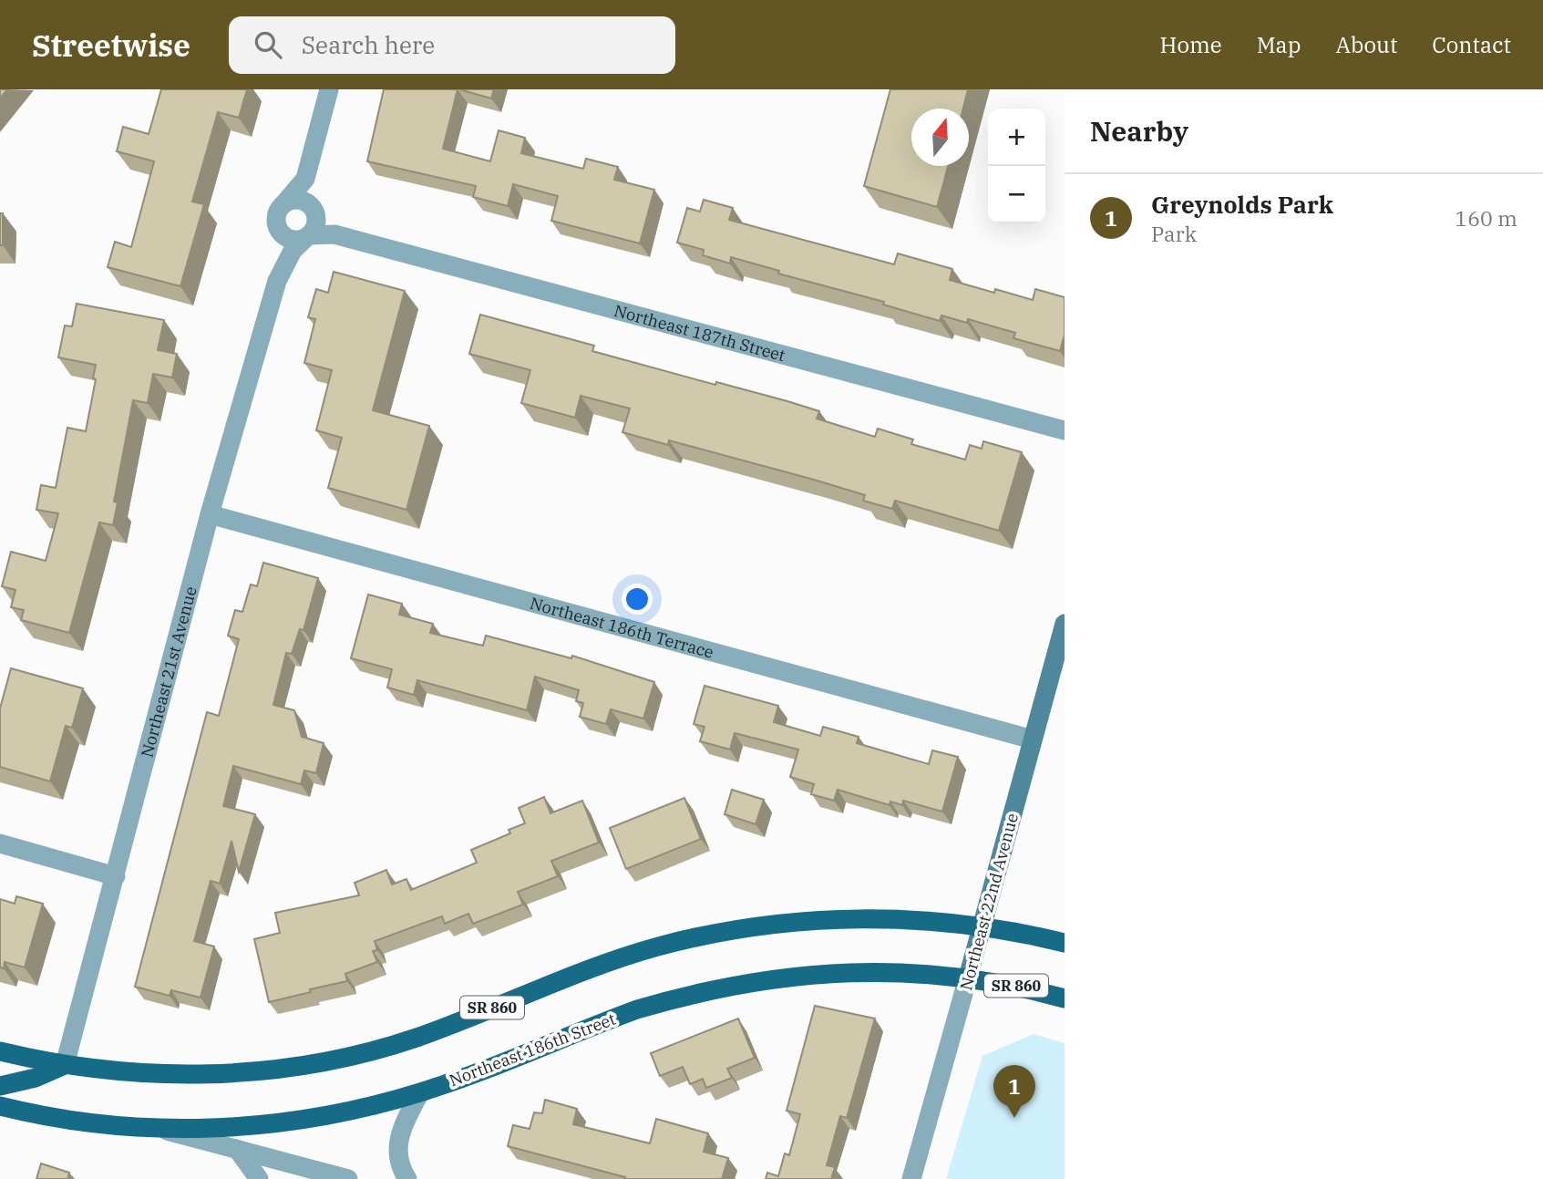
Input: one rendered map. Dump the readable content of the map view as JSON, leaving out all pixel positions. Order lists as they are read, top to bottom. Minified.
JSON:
{"streets":{"main road":["SR 860","Northeast 186th Street"],"street":["Northeast 187th Street","Northeast 186th Terrace","Northeast 21st Avenue","Northeast 22nd Avenue"]},"crossings":[["Northeast 187th Street","Northeast 21st Avenue"],["Northeast 186th Terrace","Northeast 21st Avenue"],["Northeast 186th Terrace","Northeast 22nd Avenue"],["Northeast 21st Avenue","SR 860"],["Northeast 22nd Avenue","SR 860"],["Northeast 22nd Avenue","Northeast 186th Street"]],"north":"top","page":{"header":"Streetwise","search":"Search here","nav":["Home","Map","About","Contact"],"heading":"Nearby","map_buttons":["+","−"],"list":[{"mark":"1","name":"Greynolds Park","note":"Park","value":"160 m"}],"pins":"1"}}
